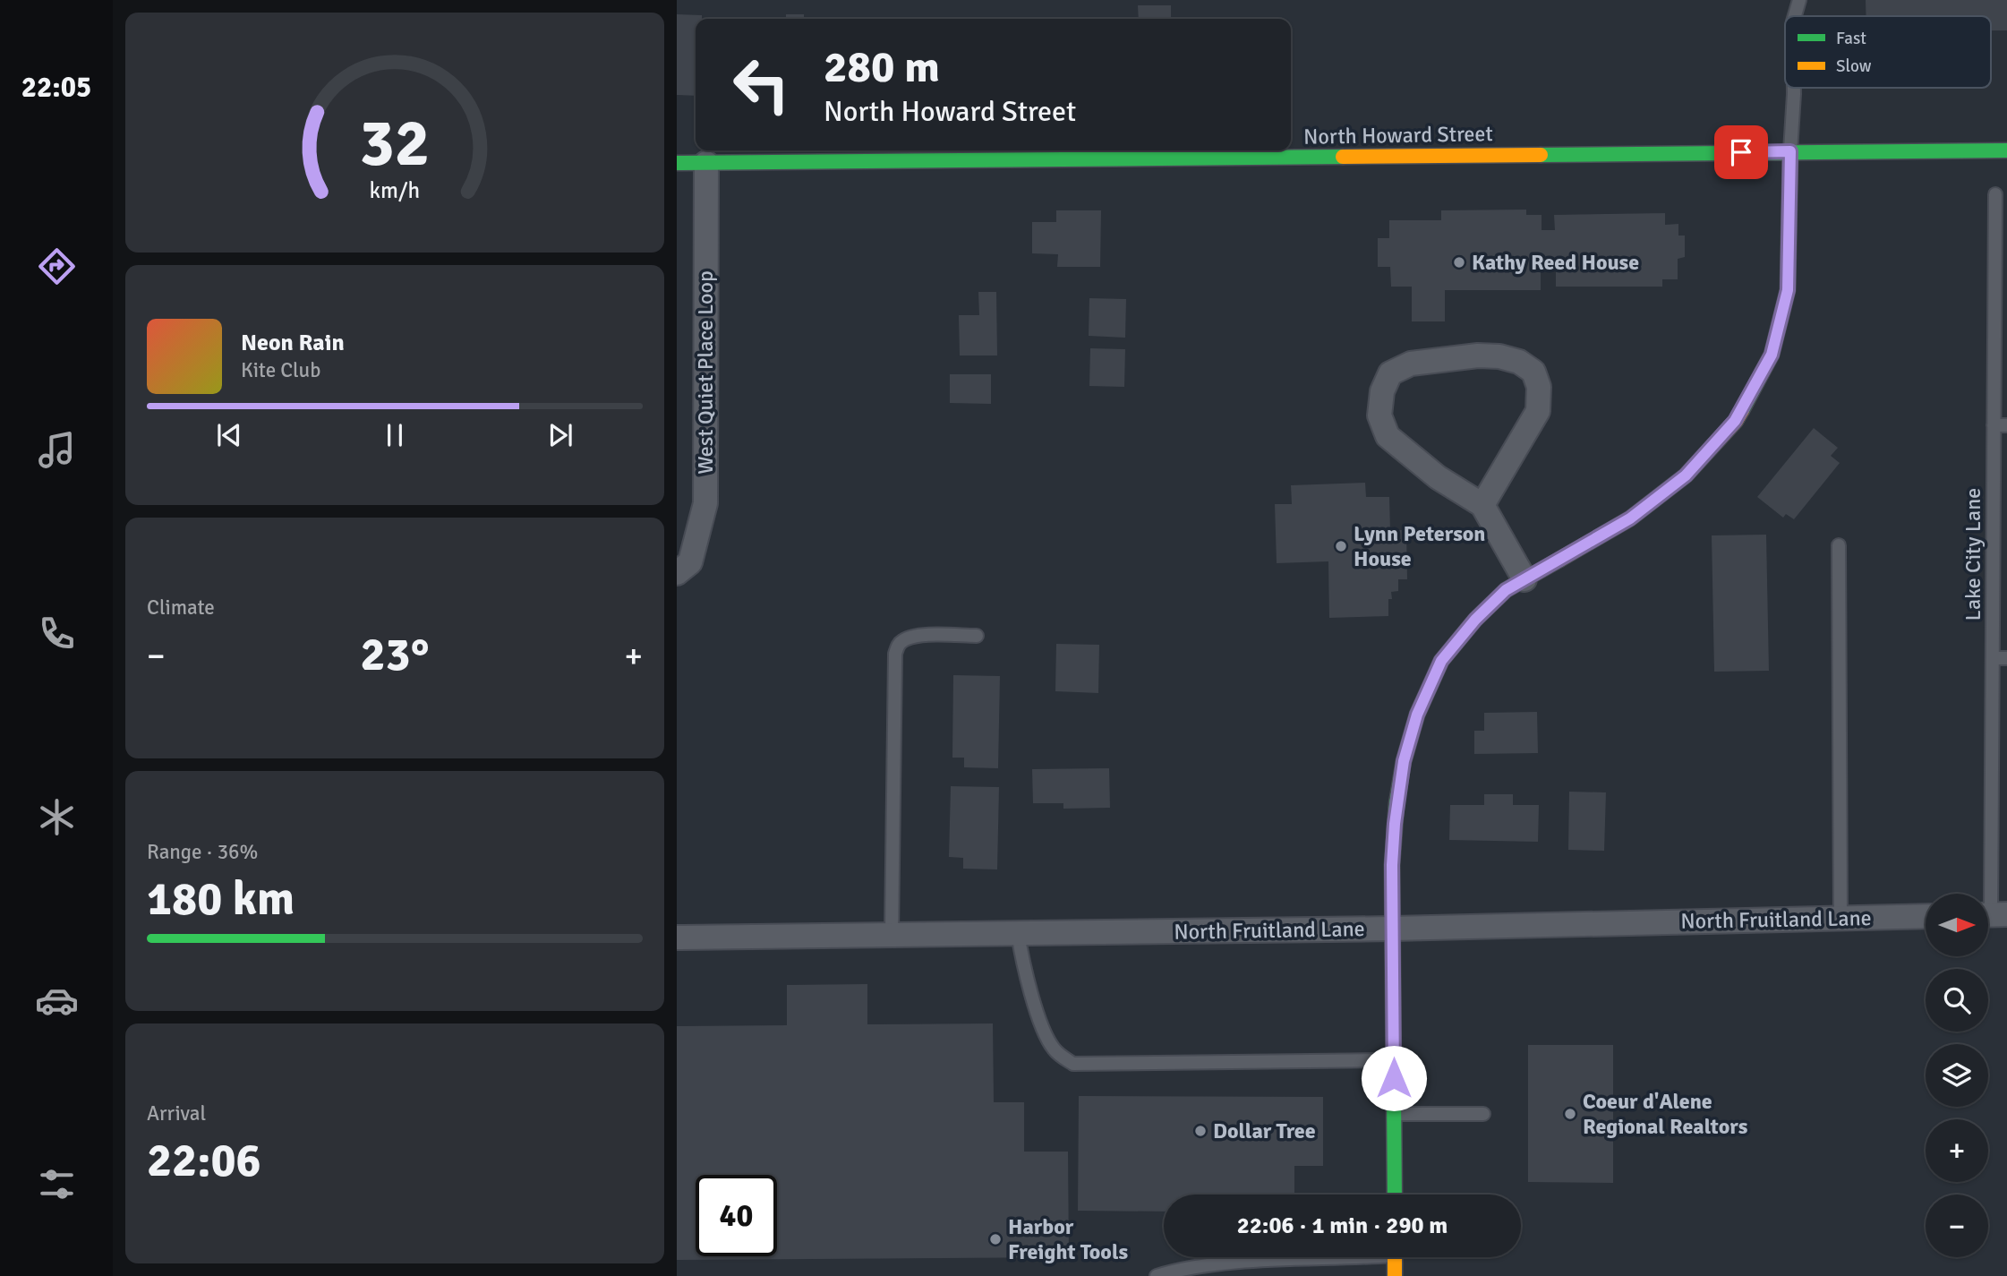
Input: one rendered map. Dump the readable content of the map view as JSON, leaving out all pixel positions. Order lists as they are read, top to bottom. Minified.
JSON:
{"streets":{"street":["North Howard Street","West Quiet Place Loop","North Fruitland Lane"],"lane":["Lake City Lane"]},"crossings":[["North Howard Street","West Quiet Place Loop"]],"places":["Kathy Reed House","Lynn Peterson House","Coeur d'Alene Regional Realtors","Dollar Tree","Harbor Freight Tools"],"legend":["Fast","Slow"],"north":"right","page":{"tabs":"22:05","turn":["280 m","North Howard Street"],"song":["Neon Rain","Kite Club"],"tile":["Climate",["Range · 36%","180 km"],["Arrival","22:06"]],"heat":["−","23°","+"],"map_buttons":["+","−"],"limit":"40","trip":"22:06 · 1 min · 290 m","gauge":["32","km/h"]}}
